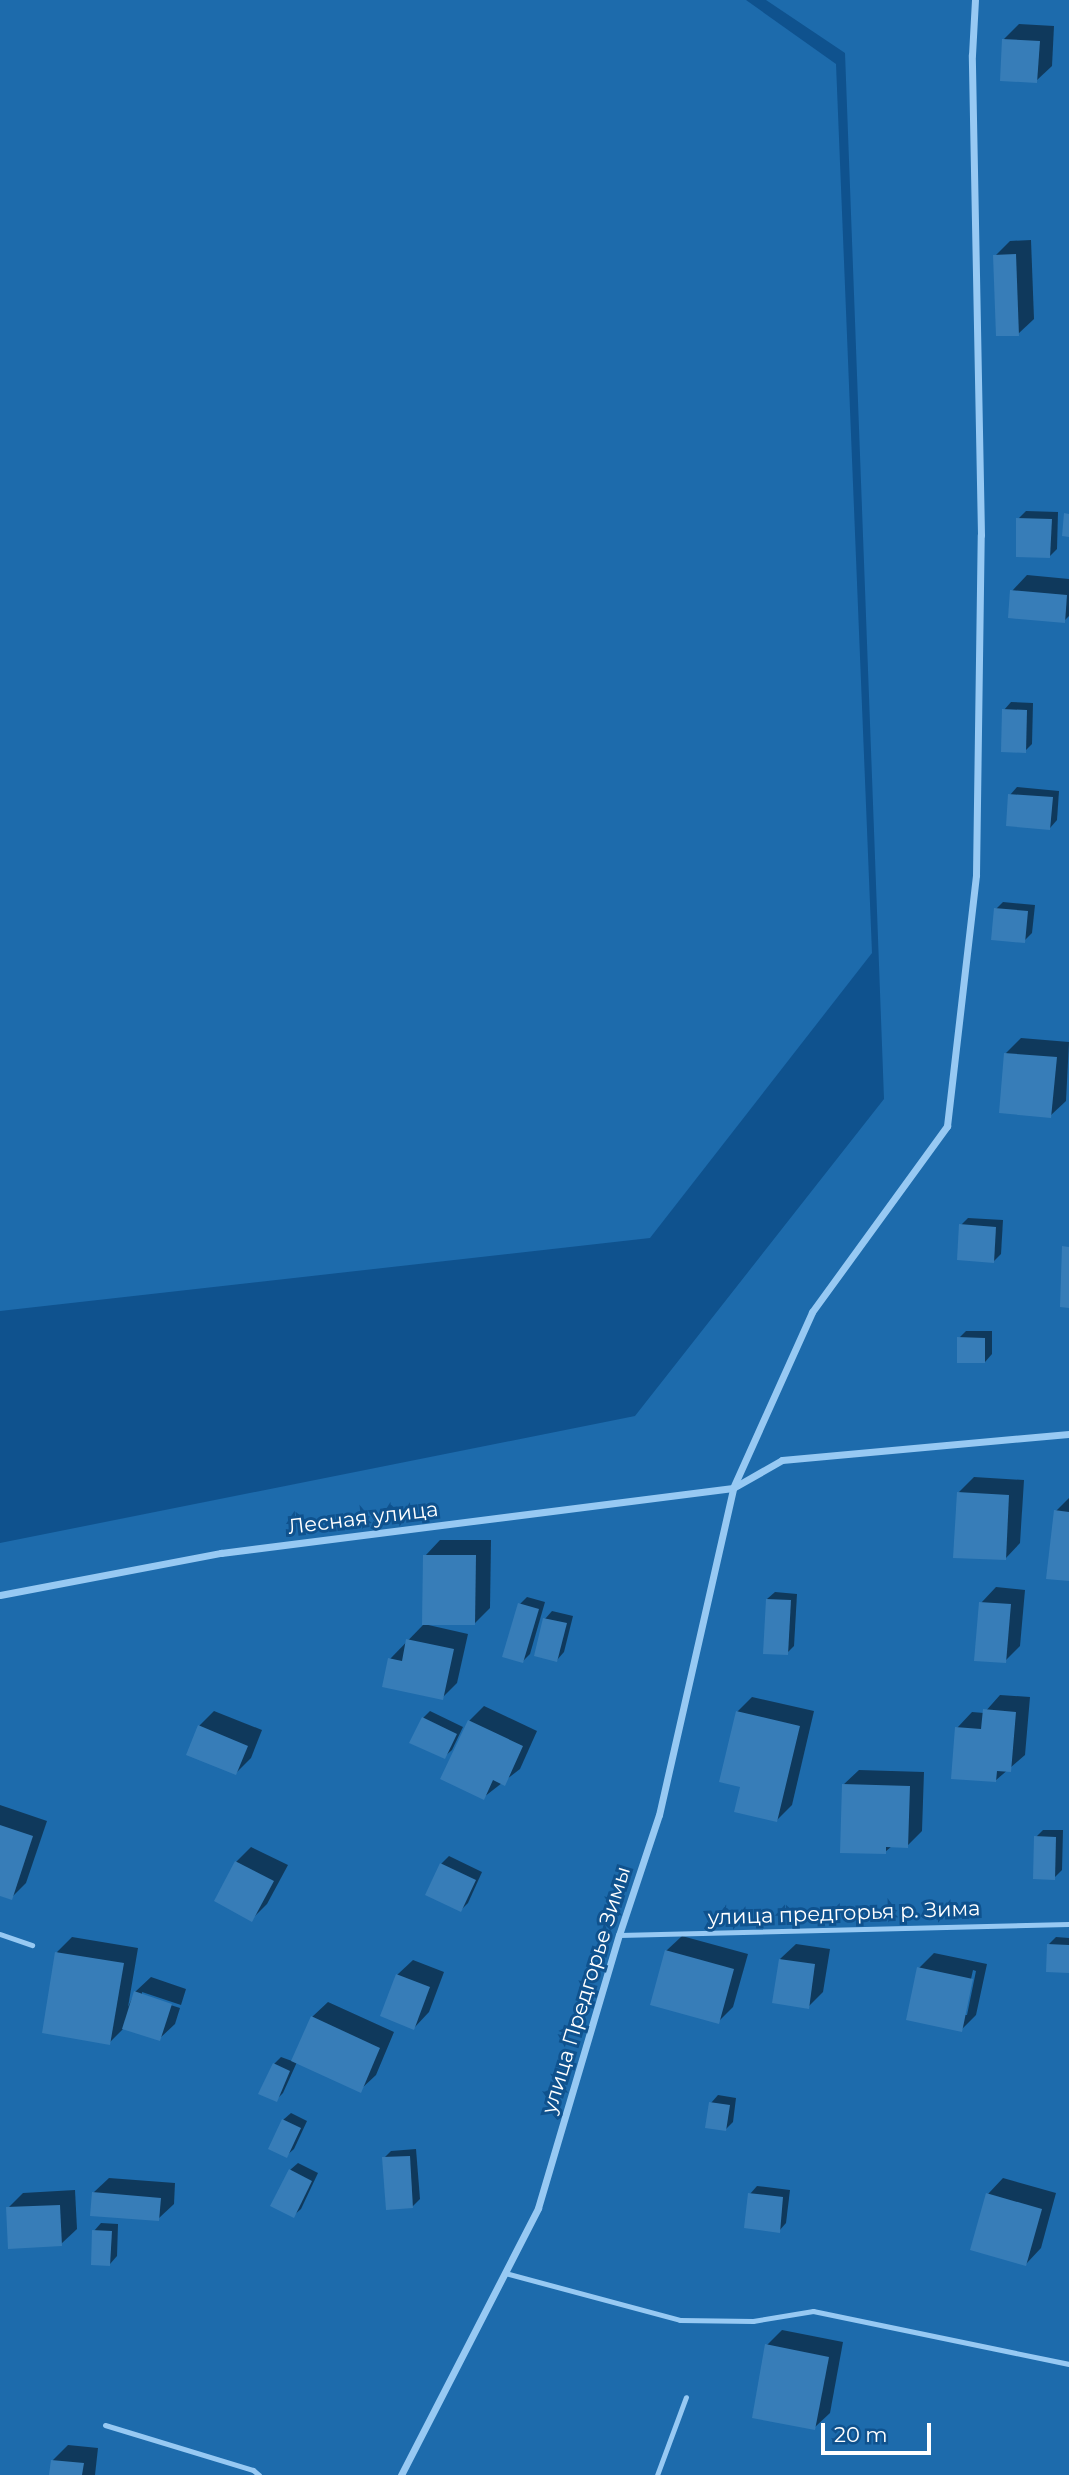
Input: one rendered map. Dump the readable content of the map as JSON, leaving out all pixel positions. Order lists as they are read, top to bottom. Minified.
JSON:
{"streets":{"street":["Лесная улица","улица Предгорье Зимы"],"lane":["улица предгорья р. Зима"]},"crossings":[["Лесная улица","улица Предгорье Зимы"],["улица предгорья р. Зима","улица Предгорье Зимы"]],"scale_bar":"20 m"}
